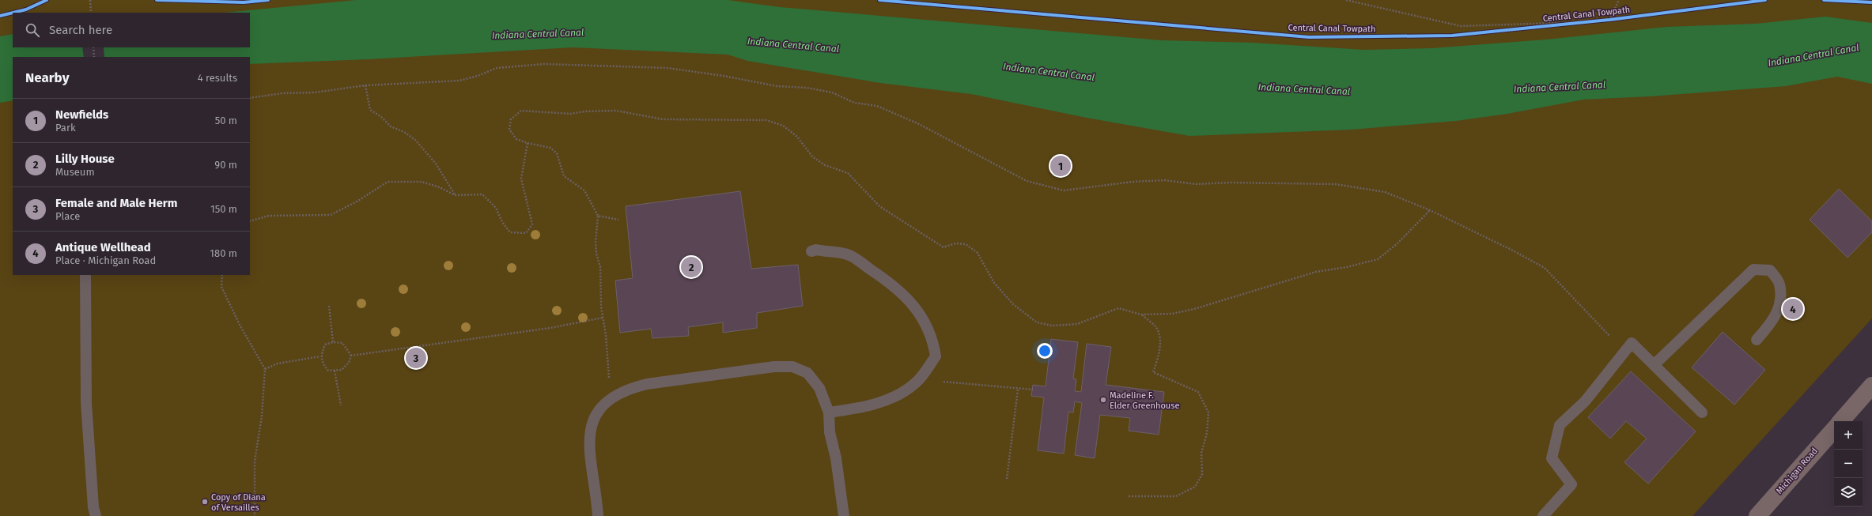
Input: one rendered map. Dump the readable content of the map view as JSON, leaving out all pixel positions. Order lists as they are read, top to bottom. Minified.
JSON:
{"streets":{"main road":["Michigan Road"],"cycle path":["Central Canal Towpath"]},"water":["Indiana Central Canal"],"places":["Madeline F. Elder Greenhouse","Copy of Diana of Versailles"],"page":{"search":"Search here","heading":["Nearby","4 results"],"list":[{"mark":"1","name":"Newfields","note":"Park","value":"50 m"},{"mark":"2","name":"Lilly House","note":"Museum","value":"90 m"},{"mark":"3","name":"Female and Male Herm","note":"Place","value":"150 m"},{"mark":"4","name":"Antique Wellhead","note":"Place · Michigan Road","value":"180 m"}],"pins":["1","2","4","3"],"map_buttons":["+","−"]}}
